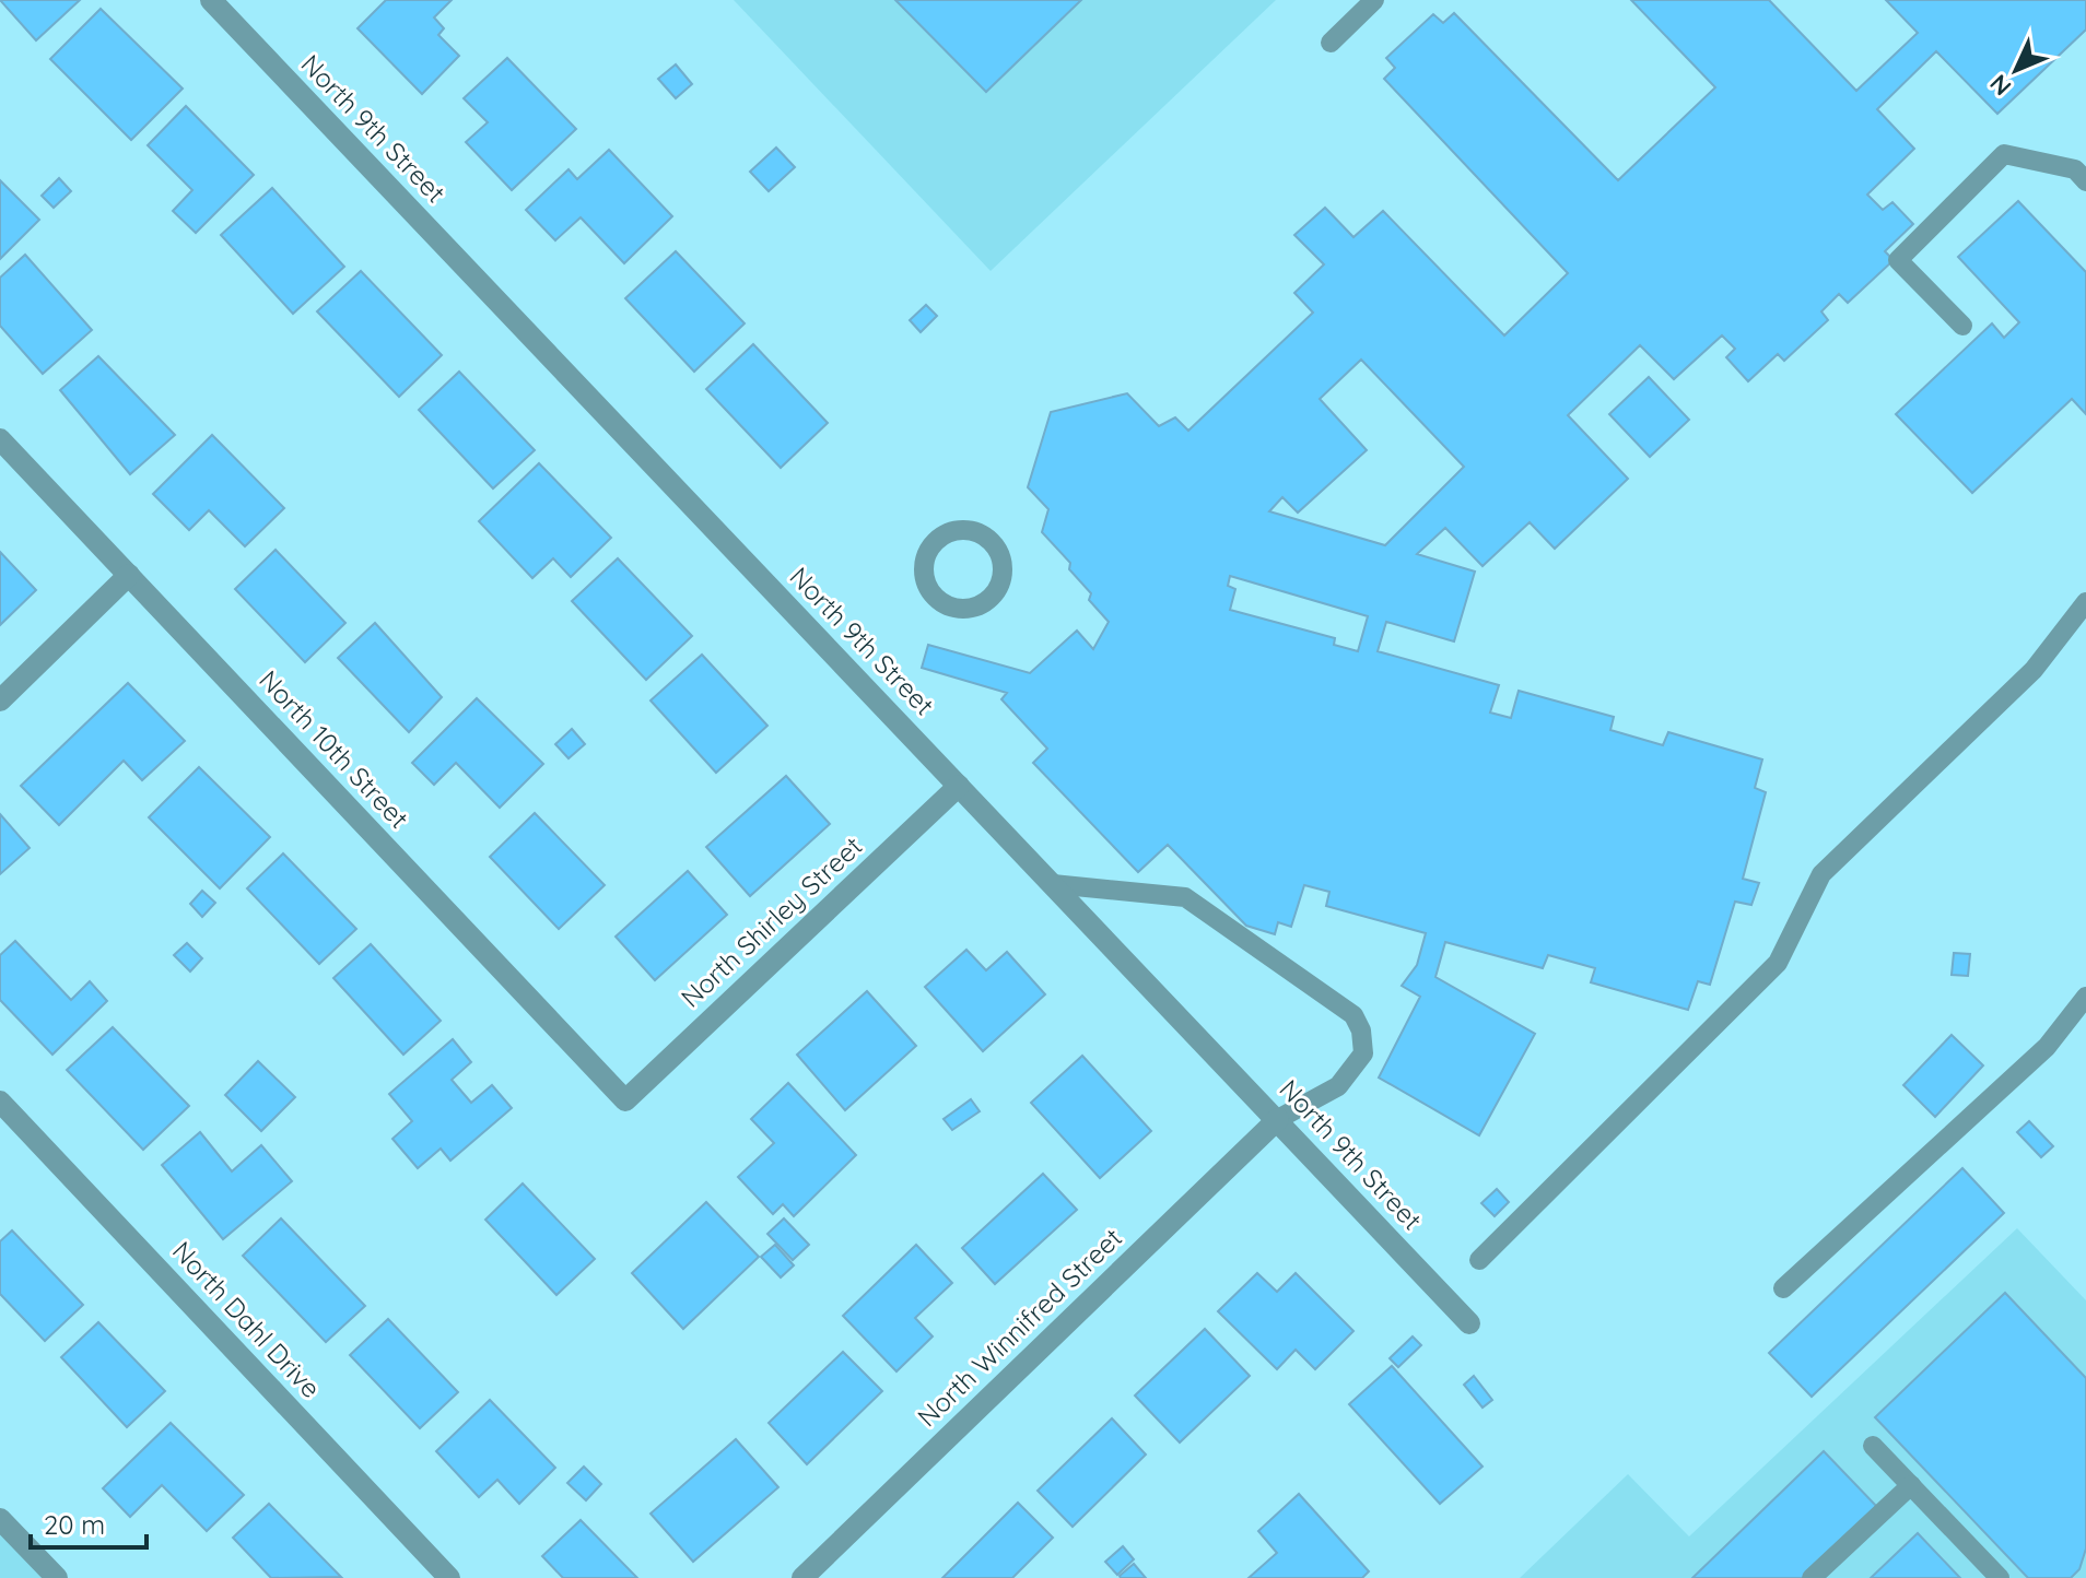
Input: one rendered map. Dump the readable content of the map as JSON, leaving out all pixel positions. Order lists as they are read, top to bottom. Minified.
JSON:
{"streets":{"street":["North 9th Street","North 10th Street","North Shirley Street","North Dahl Drive","North Winnifred Street"]},"crossings":[["North 9th Street","North Shirley Street"],["North 9th Street","North Winnifred Street"],["North 10th Street","North Shirley Street"]],"scale_bar":"20 m","north":"bottom left"}
